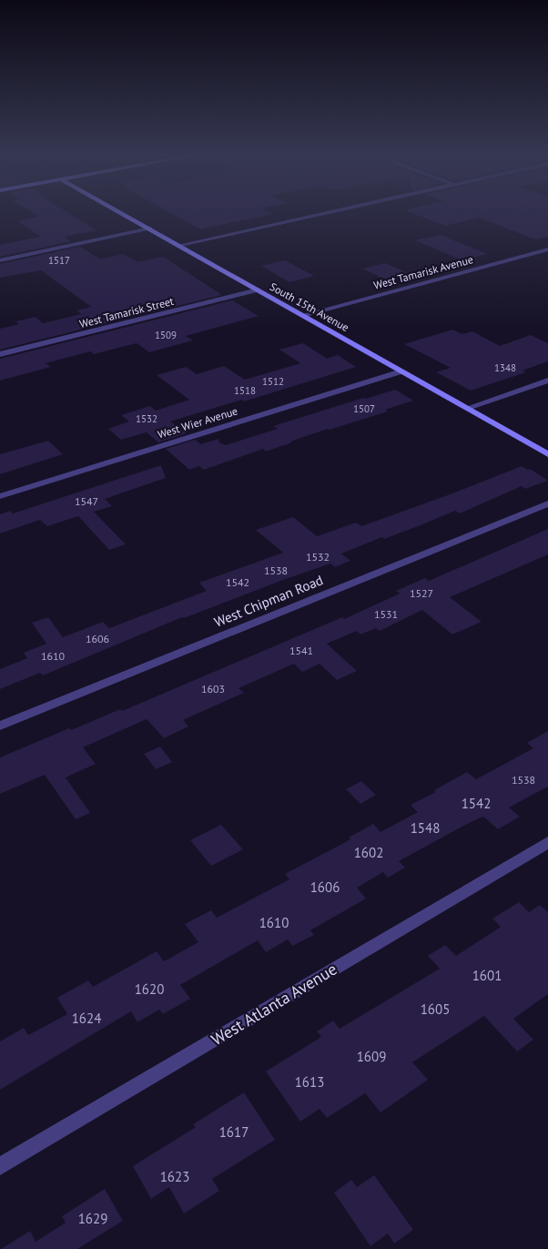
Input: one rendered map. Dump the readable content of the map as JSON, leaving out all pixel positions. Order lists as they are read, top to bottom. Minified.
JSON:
{"streets":{"street":["West Tamarisk Avenue","South 15th Avenue","West Tamarisk Street","West Wier Avenue","West Chipman Road","West Atlanta Avenue"]},"crossings":[["West Tamarisk Avenue","South 15th Avenue"],["South 15th Avenue","West Tamarisk Street"],["South 15th Avenue","West Wier Avenue"]],"house_numbers":["1517","1509","1348","1512","1518","1507","1532","1547","1532","1538","1542","1527","1531","1606","1541","1610","1603","1538","1542","1548","1602","1606","1610","1601","1620","1605","1624","1609","1613","1617","1623","1629"]}
